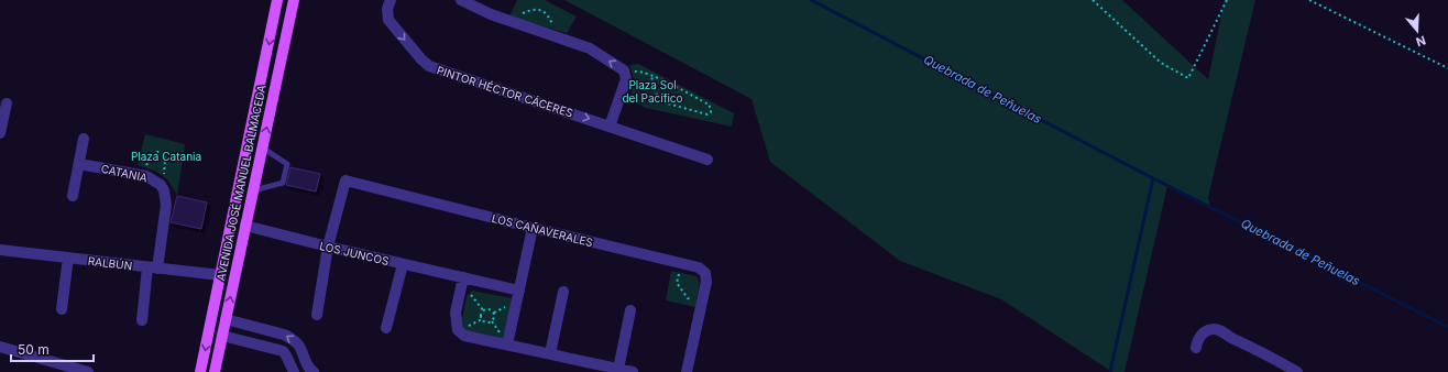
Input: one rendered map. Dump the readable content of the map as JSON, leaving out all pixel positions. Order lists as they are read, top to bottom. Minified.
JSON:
{"streets":{"main road":["AVENIDA JOSÉ MANUEL BALMACEDA"],"street":["PINTOR HÉCTOR CÁCERES","CATANIA","LOS CAÑAVERALES","LOS JUNCOS","RALBÚN"]},"crossings":[["AVENIDA JOSÉ MANUEL BALMACEDA","LOS JUNCOS"],["AVENIDA JOSÉ MANUEL BALMACEDA","RALBÚN"],["LOS CAÑAVERALES","LOS JUNCOS"]],"water":["Quebrada de Peñuelas"],"parks":["Plaza Sol del Pacífico","Plaza Catania"],"scale_bar":"50 m","north":"bottom"}
